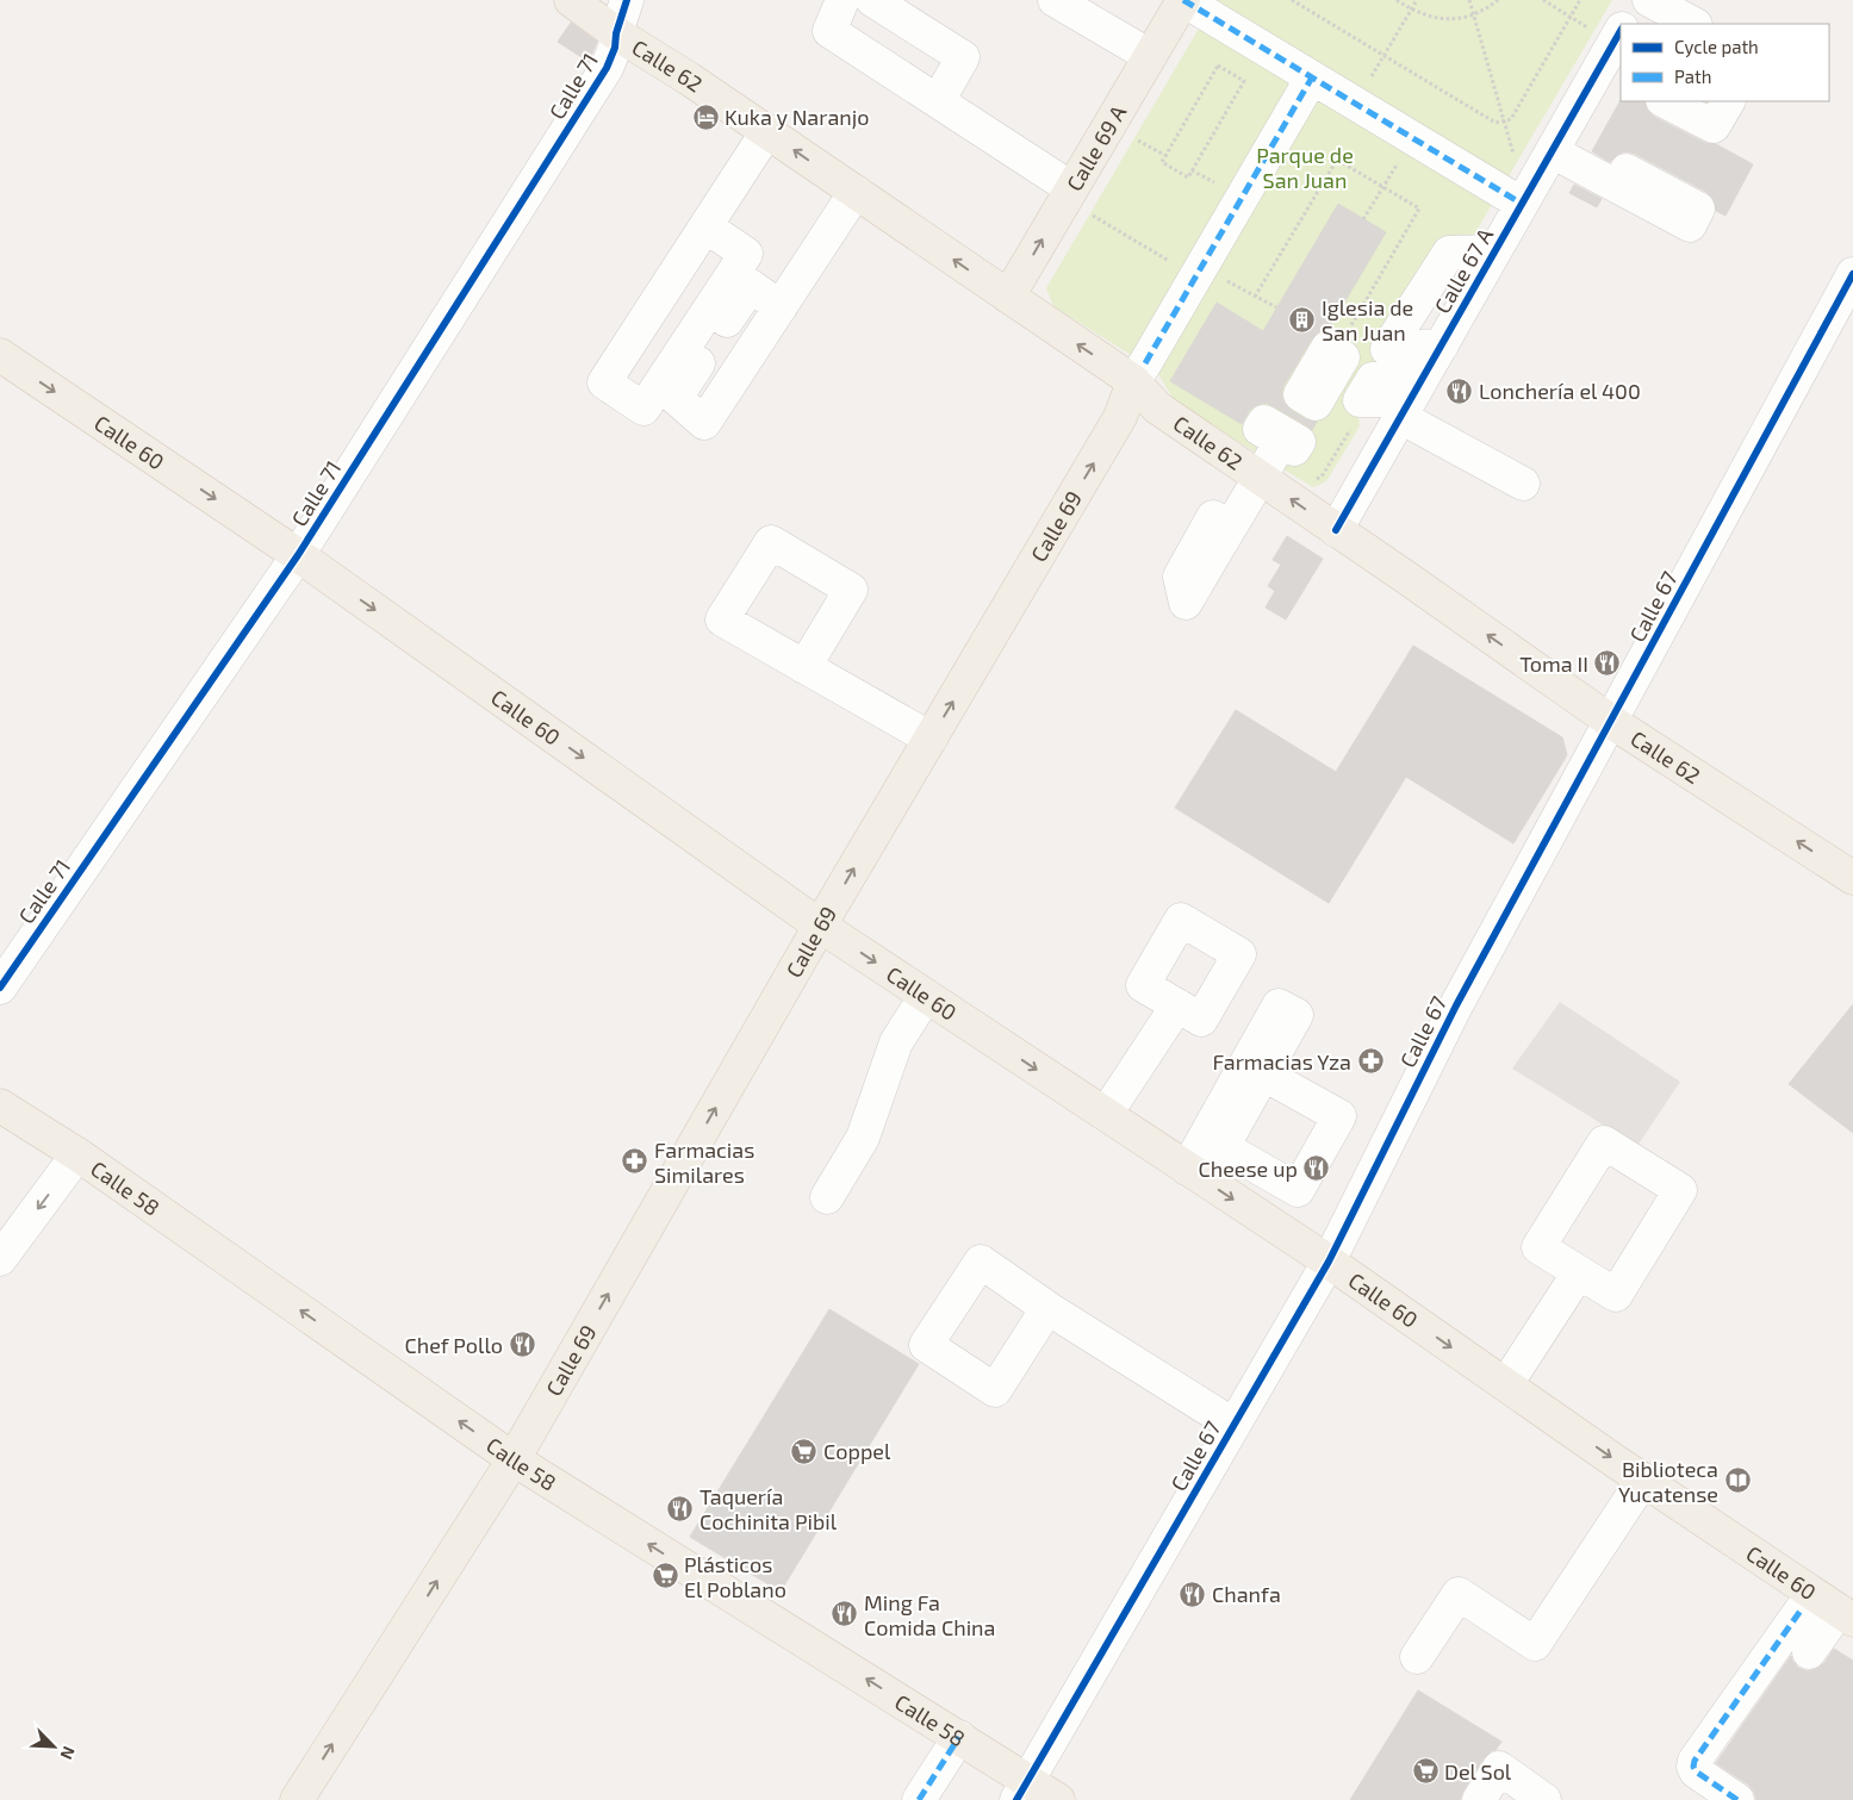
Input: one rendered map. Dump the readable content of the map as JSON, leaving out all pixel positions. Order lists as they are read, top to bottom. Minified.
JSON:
{"streets":{"main road":["Calle 62","Calle 69 A","Calle 60","Calle 69","Calle 58"],"street":["Calle 71","Calle 67 A","Calle 67"]},"crossings":[["Calle 62","Calle 71"],["Calle 62","Calle 69 A"],["Calle 62","Calle 67 A"],["Calle 62","Calle 69"],["Calle 62","Calle 67"],["Calle 71","Calle 60"],["Calle 60","Calle 69"],["Calle 60","Calle 67"],["Calle 69","Calle 58"],["Calle 67","Calle 58"]],"one_way":["Calle 62","Calle 69 A","Calle 60","Calle 69","Calle 58"],"parks":["Parque de San Juan"],"places":{"hotel":["Kuka y Naranjo"],"building":["Iglesia de San Juan"],"restaurant":["Lonchería el 400","Toma II","Cheese up","Chef Pollo","Taquería Cochinita Pibil","Chanfa","Ming Fa Comida China"],"pharmacy":["Farmacias Yza","Farmacias Similares"],"supermarket":["Coppel","Plásticos El Poblano","Del Sol"],"library":["Biblioteca Yucatense"]},"legend":["Cycle path","Path"],"north":"bottom right"}
